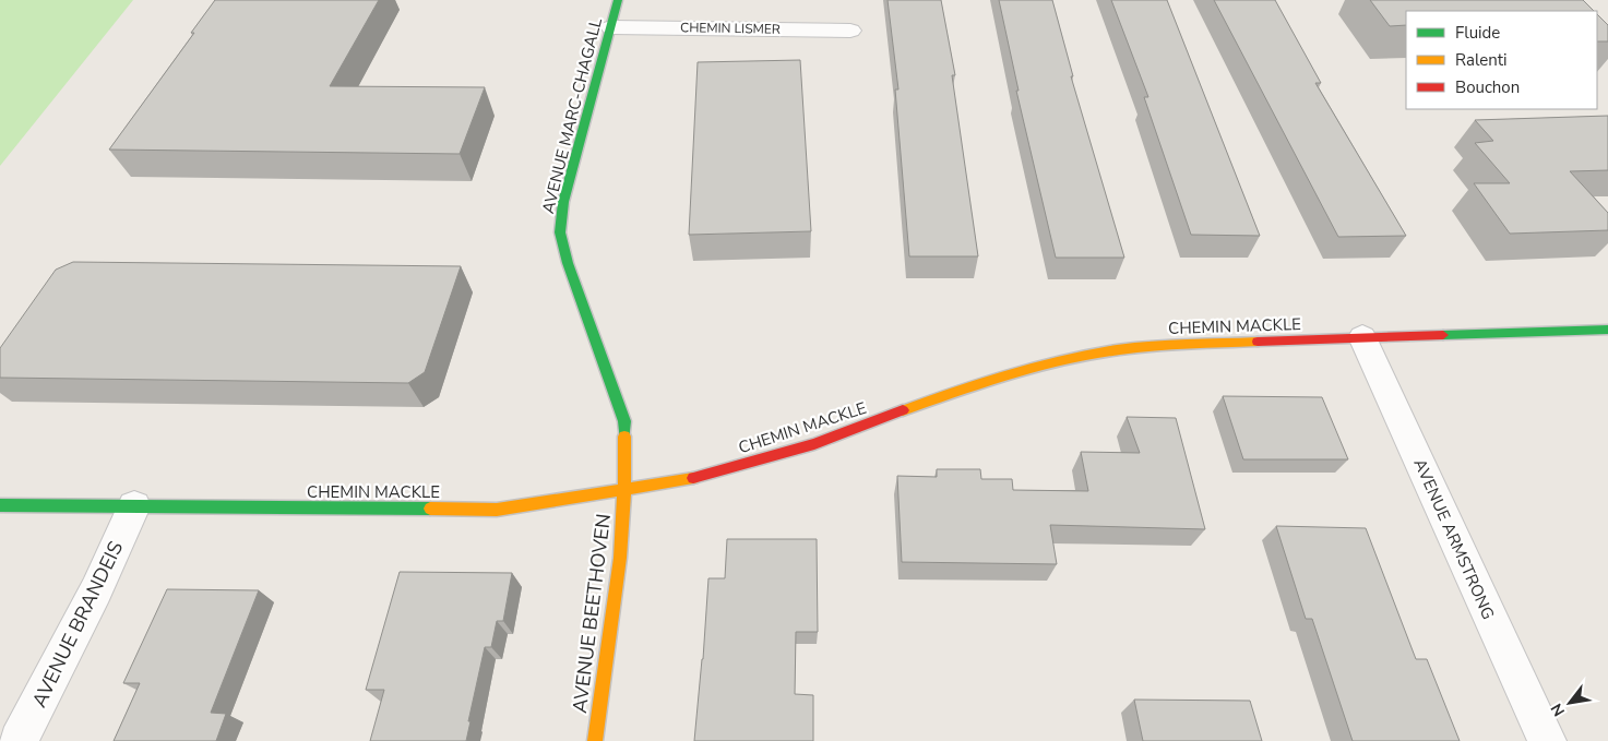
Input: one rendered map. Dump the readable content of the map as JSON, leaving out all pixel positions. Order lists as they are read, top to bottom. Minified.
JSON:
{"streets":{"street":["CHEMIN LISMER","AVENUE MARC-CHAGALL","CHEMIN MACKLE","AVENUE ARMSTRONG","AVENUE BEETHOVEN","AVENUE BRANDEIS"]},"crossings":[["CHEMIN LISMER","AVENUE MARC-CHAGALL"],["AVENUE MARC-CHAGALL","CHEMIN MACKLE"],["AVENUE MARC-CHAGALL","AVENUE BEETHOVEN"],["CHEMIN MACKLE","AVENUE ARMSTRONG"],["CHEMIN MACKLE","AVENUE BEETHOVEN"],["CHEMIN MACKLE","AVENUE BRANDEIS"]],"legend":["Fluide","Ralenti","Bouchon"],"north":"bottom left"}
